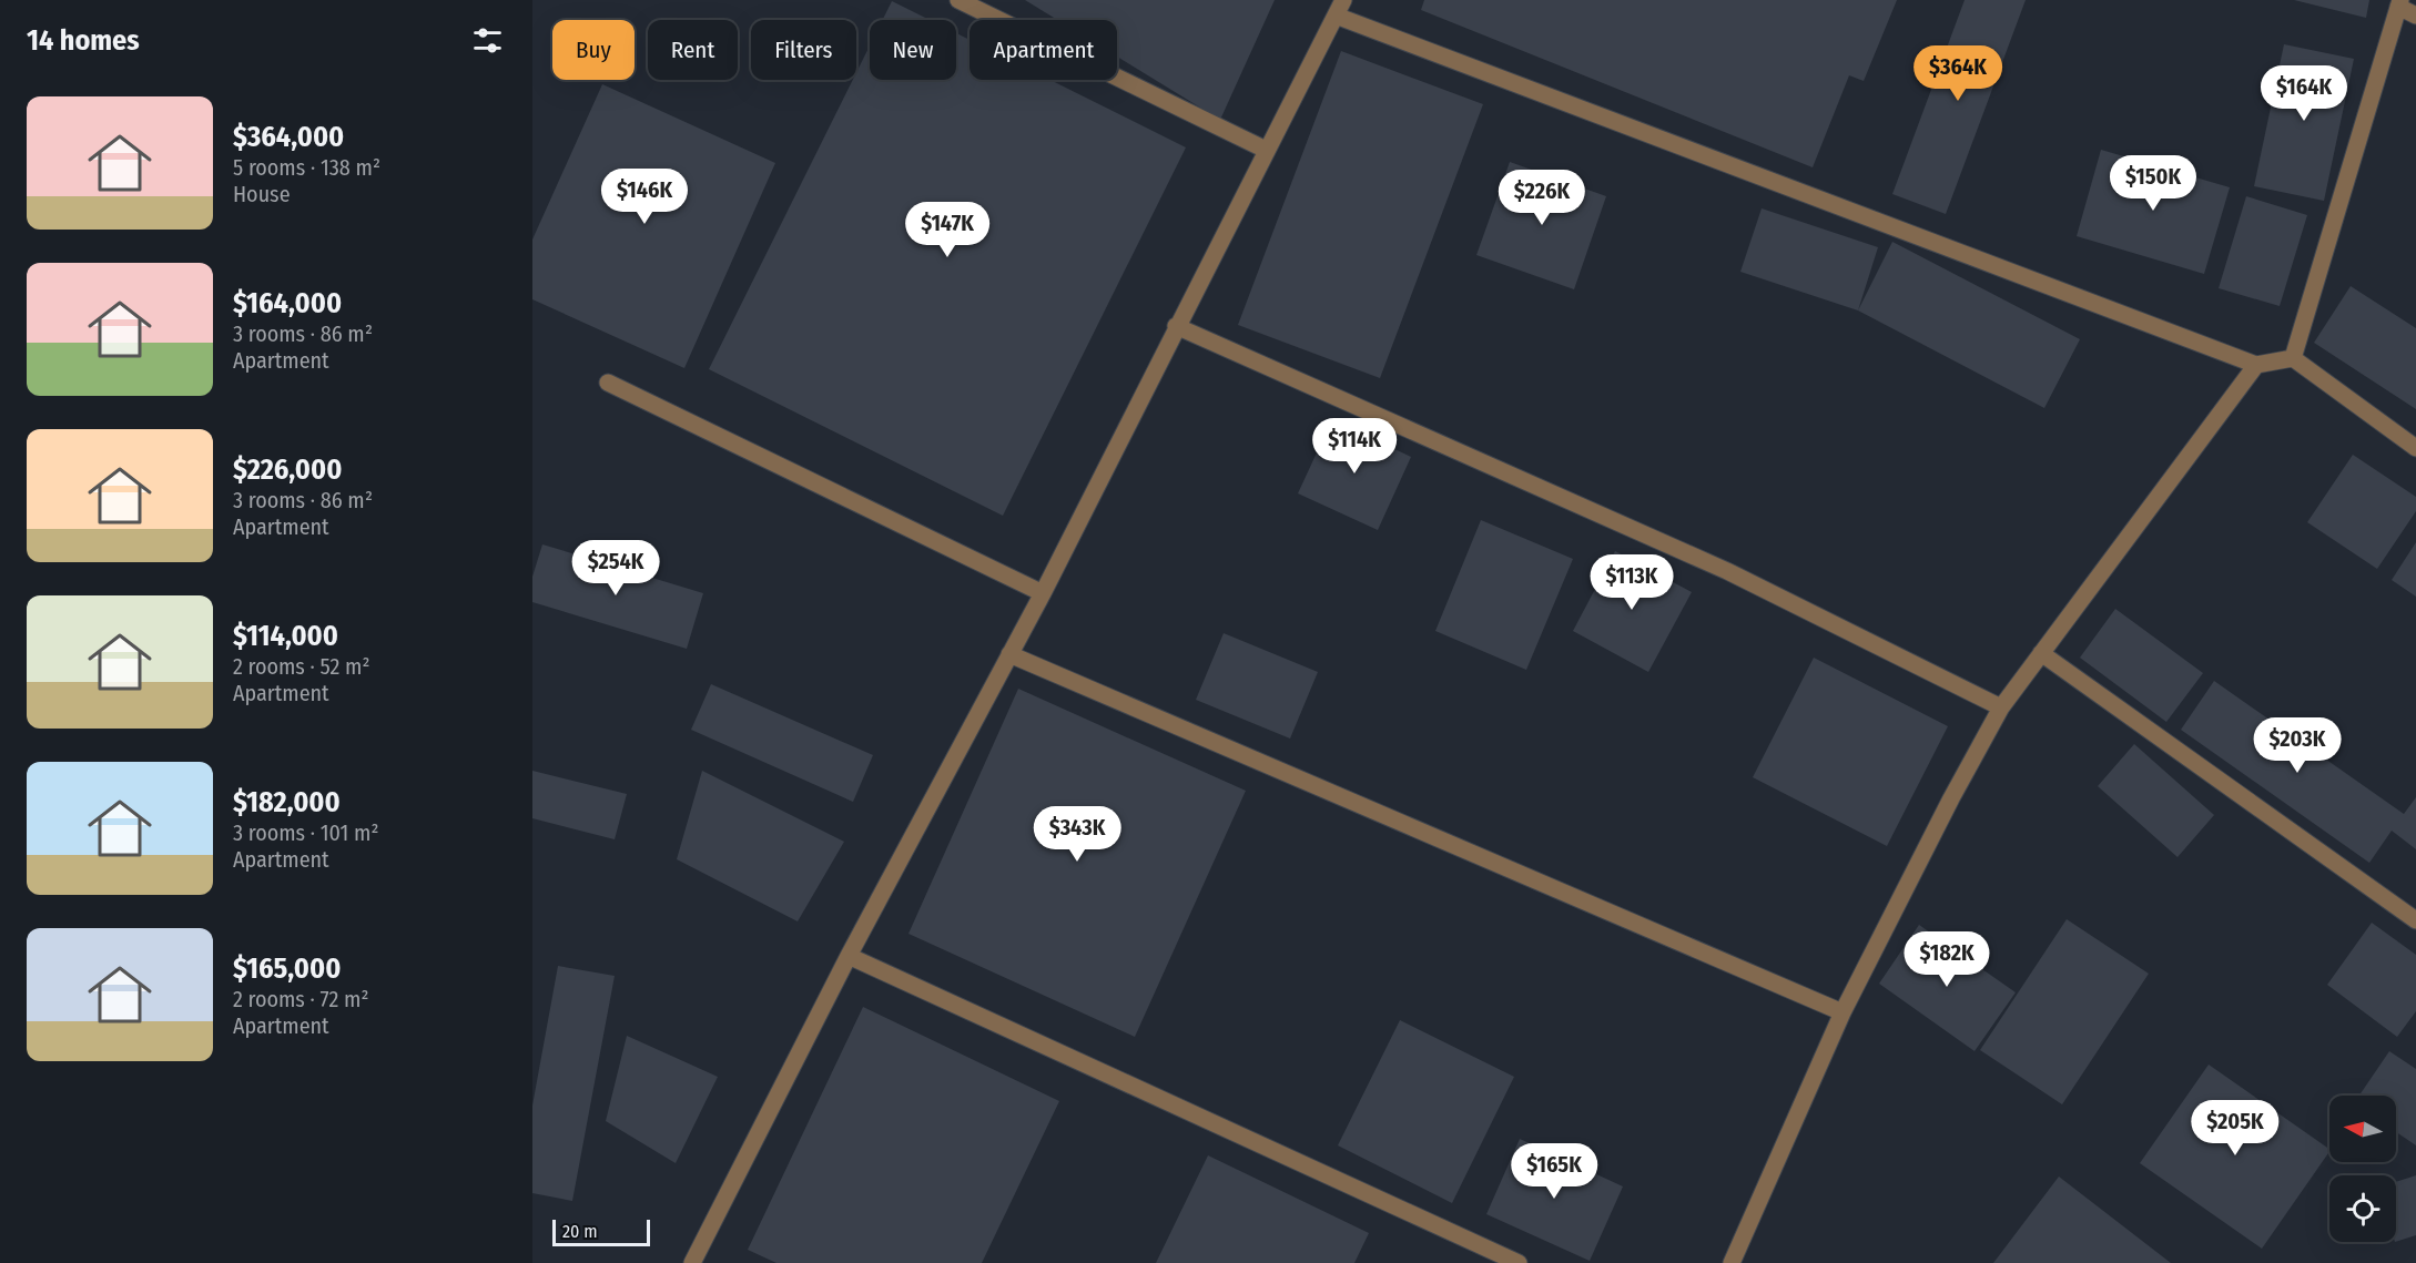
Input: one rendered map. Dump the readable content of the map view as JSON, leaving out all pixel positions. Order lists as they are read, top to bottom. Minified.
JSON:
{"scale_bar":"20 m","north":"left","page":{"heading":"14 homes","chip":["Buy","Rent","Filters","New","Apartment"],"price":["$364K","$164K","$150K","$146K","$226K","$147K","$114K","$254K","$113K","$203K","$343K","$182K","$205K","$165K"],"list":[{"name":"$364,000","note":"5 rooms · 138 m² · House"},{"name":"$164,000","note":"3 rooms · 86 m² · Apartment"},{"name":"$226,000","note":"3 rooms · 86 m² · Apartment"},{"name":"$114,000","note":"2 rooms · 52 m² · Apartment"},{"name":"$182,000","note":"3 rooms · 101 m² · Apartment"},{"name":"$165,000","note":"2 rooms · 72 m² · Apartment"}],"scale":"20 m"}}
